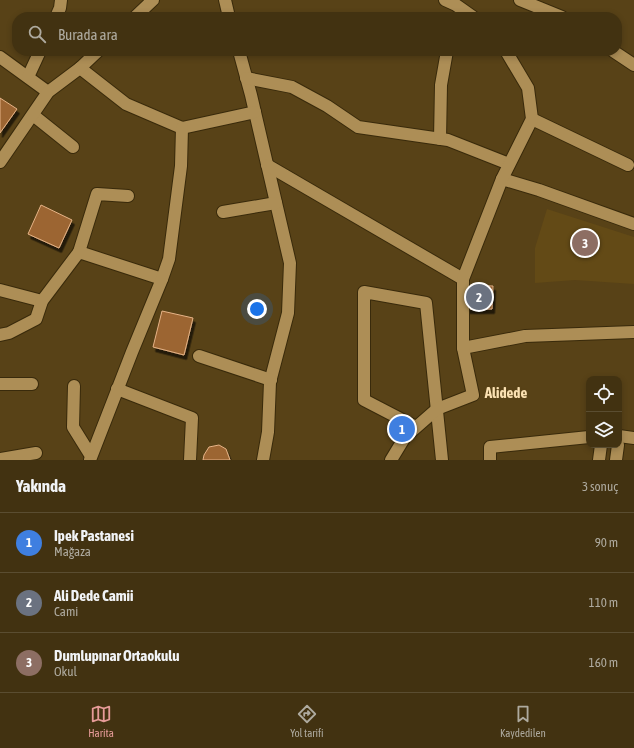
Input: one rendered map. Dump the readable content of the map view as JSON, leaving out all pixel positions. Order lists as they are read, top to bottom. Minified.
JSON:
{"districts":["Alidede"],"page":{"search":"Burada ara","pins":["3","2","1"],"heading":["Yakında","3 sonuç"],"list":[{"mark":"1","name":"Ipek Pastanesi","note":"Mağaza","value":"90 m"},{"mark":"2","name":"Ali Dede Camii","note":"Cami","value":"110 m"},{"mark":"3","name":"Dumlupınar Ortaokulu","note":"Okul","value":"160 m"}],"nav":["Harita","Yol tarifi","Kaydedilen"]}}
